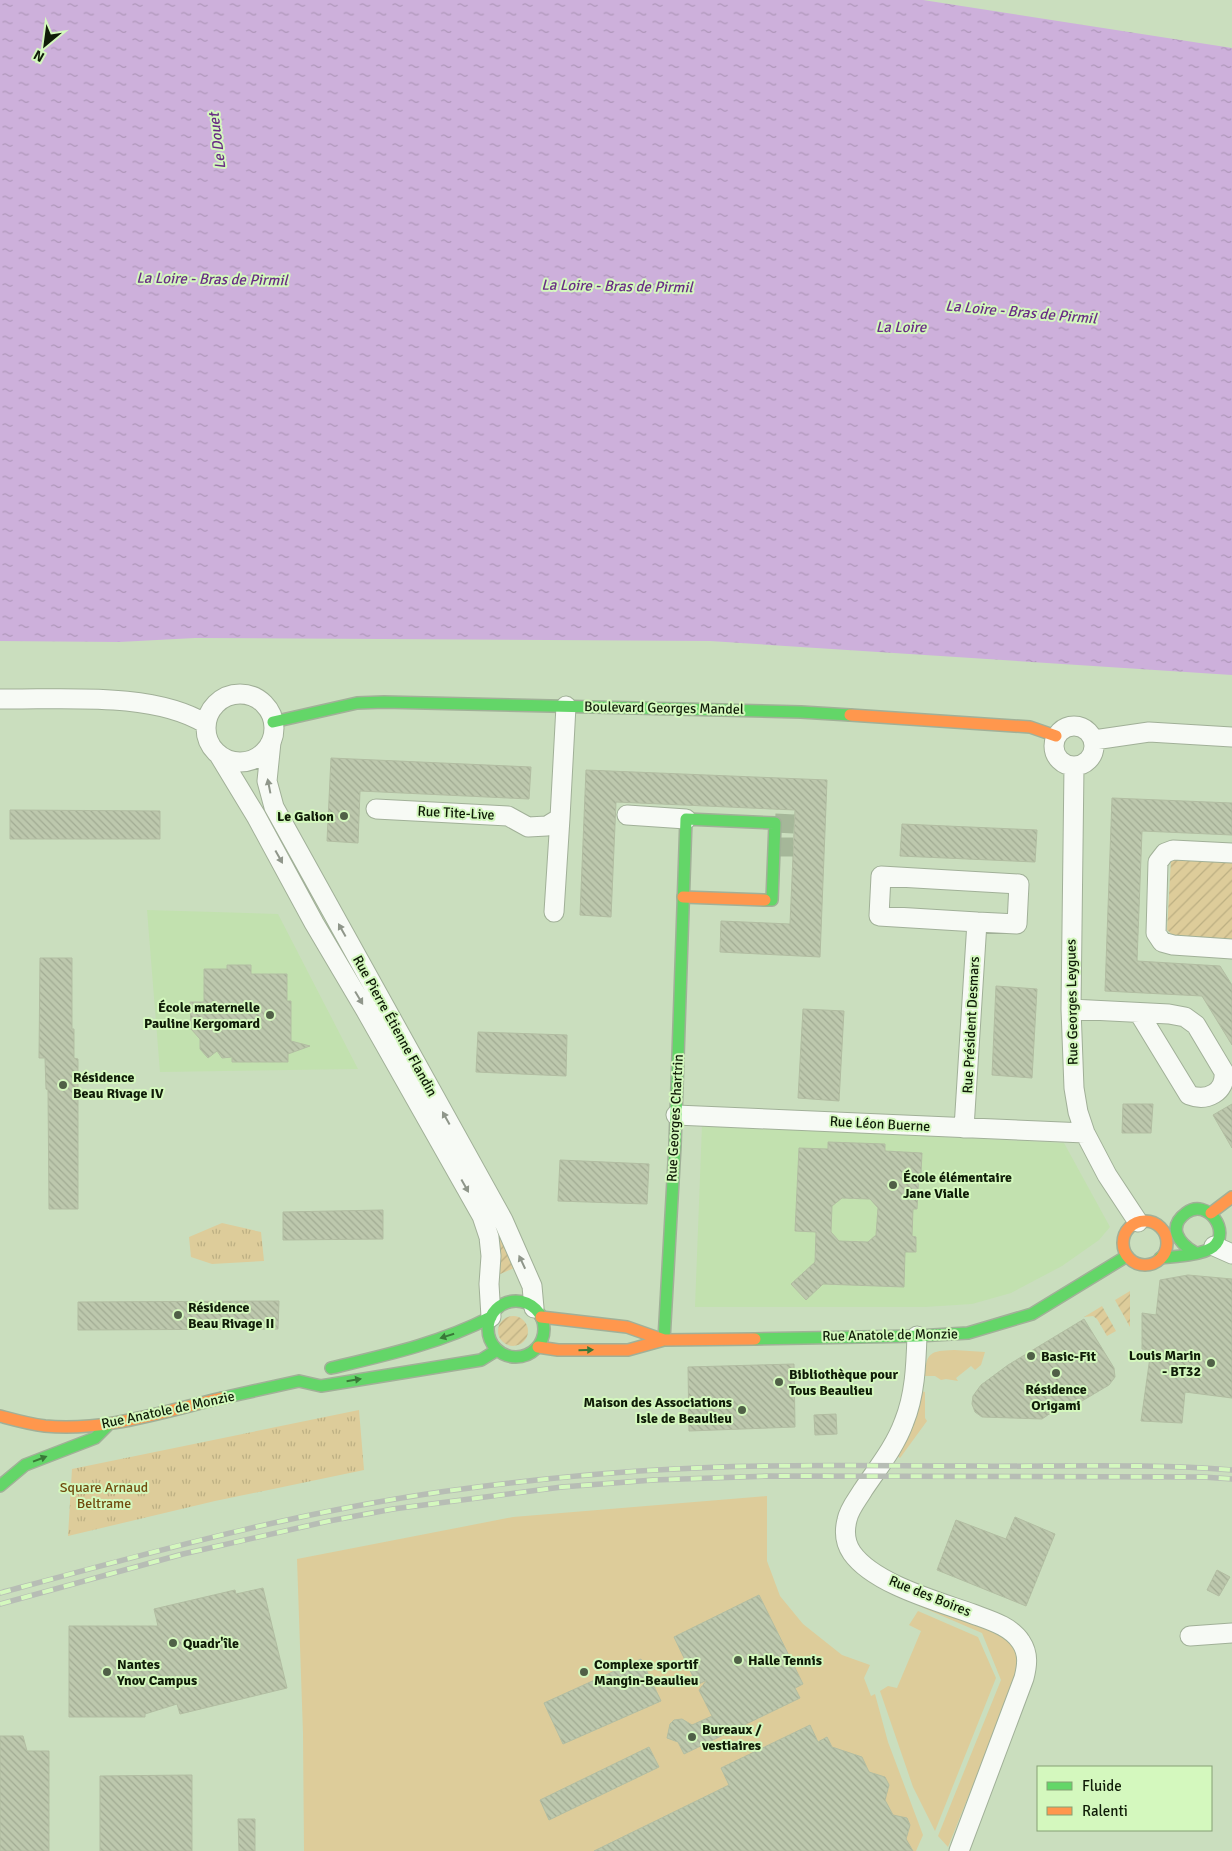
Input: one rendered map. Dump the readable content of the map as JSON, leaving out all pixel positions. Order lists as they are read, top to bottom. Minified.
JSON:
{"streets":{"street":["Boulevard Georges Mandel","Rue Tite-Live","Rue Georges Leygues","Rue Président Desmars","Rue Pierre Étienne Flandin","Rue Georges Chartrin","Rue Léon Buerne","Rue Anatole de Monzie","Rue des Boires"]},"crossings":[["Boulevard Georges Mandel","Rue Georges Leygues"],["Boulevard Georges Mandel","Rue Pierre Étienne Flandin"],["Rue Georges Leygues","Rue Léon Buerne"],["Rue Georges Leygues","Rue Anatole de Monzie"],["Rue Président Desmars","Rue Léon Buerne"],["Rue Pierre Étienne Flandin","Rue Anatole de Monzie"],["Rue Georges Chartrin","Rue Léon Buerne"],["Rue Georges Chartrin","Rue Anatole de Monzie"],["Rue Anatole de Monzie","Rue des Boires"]],"water":["Le Douet","La Loire - Bras de Pirmil","La Loire"],"parks":["Square Arnaud Beltrame"],"places":["Le Galion","École maternelle Pauline Kergomard","Résidence Beau Rivage IV","École élémentaire Jane Vialle","Résidence Beau Rivage II","Basic-Fit","Louis Marin - BT32","Résidence Origami","Bibliothèque pour Tous Beaulieu","Maison des Associations Isle de Beaulieu","Quadr'île","Halle Tennis","Nantes Ynov Campus","Complexe sportif Mangin-Beaulieu","Bureaux / vestiaires"],"legend":["Fluide","Ralenti"],"north":"bottom left"}
